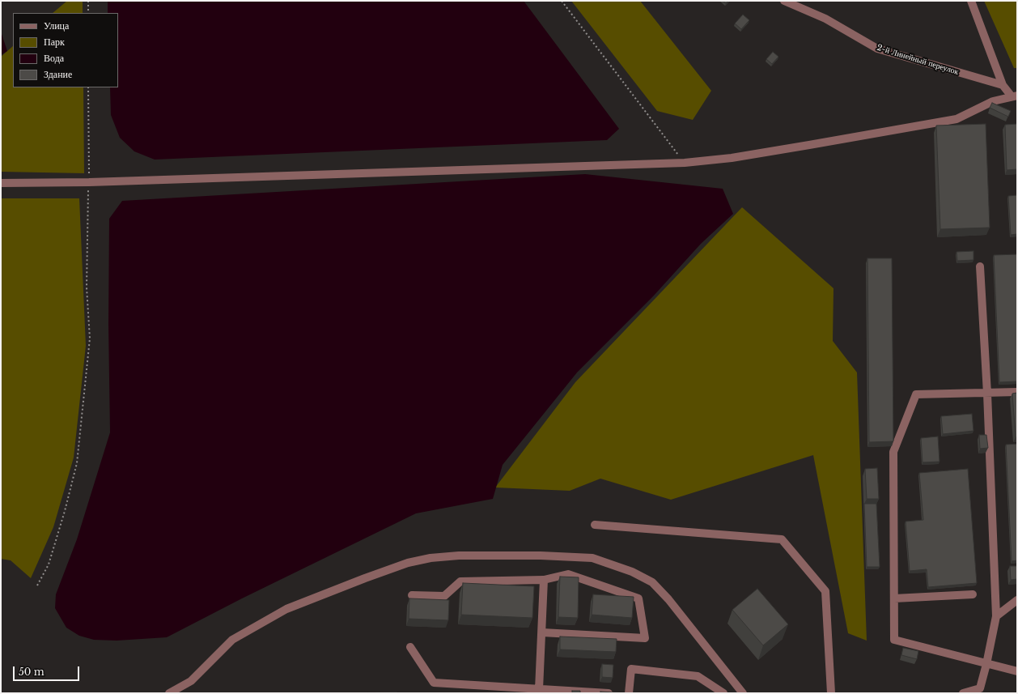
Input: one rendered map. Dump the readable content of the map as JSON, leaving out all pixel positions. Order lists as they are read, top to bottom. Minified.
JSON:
{"streets":{"street":["2-й Линейный переулок"]},"legend":["Улица","Парк","Вода","Здание"],"scale_bar":"50 m"}
